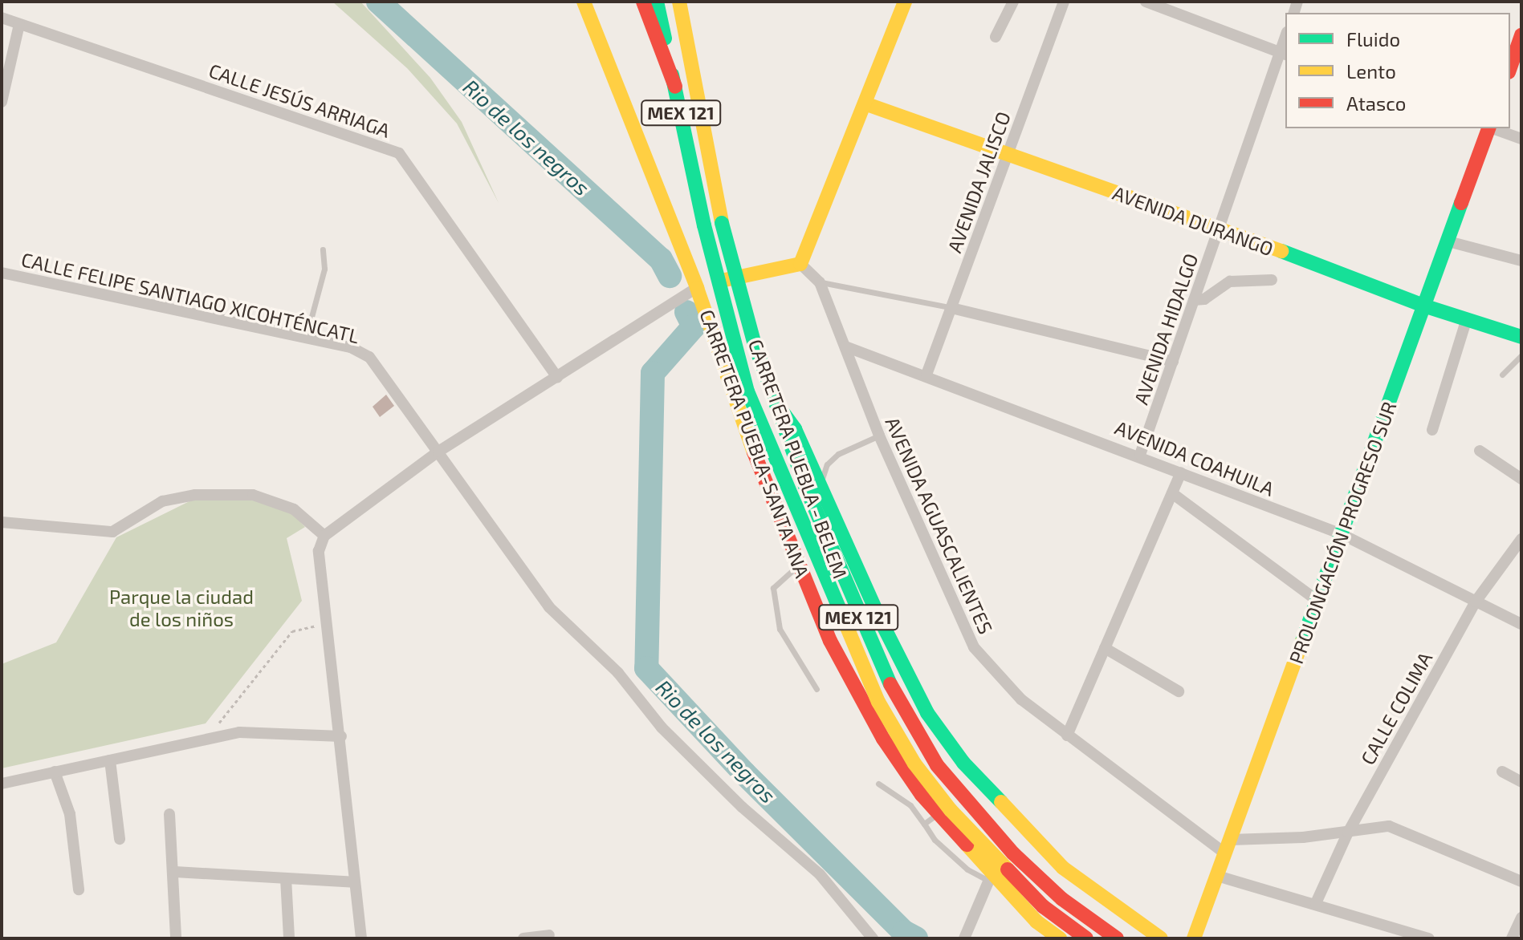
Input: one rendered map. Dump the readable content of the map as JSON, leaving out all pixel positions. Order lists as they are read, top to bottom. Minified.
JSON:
{"streets":{"main road":["MEX 121","AVENIDA DURANGO","CARRETERA PUEBLA-SANTA ANA","CARRETERA PUEBLA - BELEM","PROLONGACIÓN PROGRESO SUR"],"street":["CALLE JESÚS ARRIAGA","AVENIDA JALISCO","CALLE FELIPE SANTIAGO XICOHTÉNCATL","AVENIDA HIDALGO","AVENIDA COAHUILA","AVENIDA AGUASCALIENTES","CALLE COLIMA"]},"crossings":[["AVENIDA JALISCO","AVENIDA DURANGO"],["AVENIDA JALISCO","AVENIDA COAHUILA"],["AVENIDA DURANGO","AVENIDA HIDALGO"],["AVENIDA DURANGO","PROLONGACIÓN PROGRESO SUR"],["AVENIDA HIDALGO","AVENIDA COAHUILA"],["AVENIDA COAHUILA","AVENIDA AGUASCALIENTES"],["AVENIDA COAHUILA","PROLONGACIÓN PROGRESO SUR"],["AVENIDA COAHUILA","CALLE COLIMA"],["AVENIDA AGUASCALIENTES","PROLONGACIÓN PROGRESO SUR"]],"water":["Rio de los negros"],"parks":["Parque la ciudad de los niños"],"legend":["Fluido","Lento","Atasco"]}
